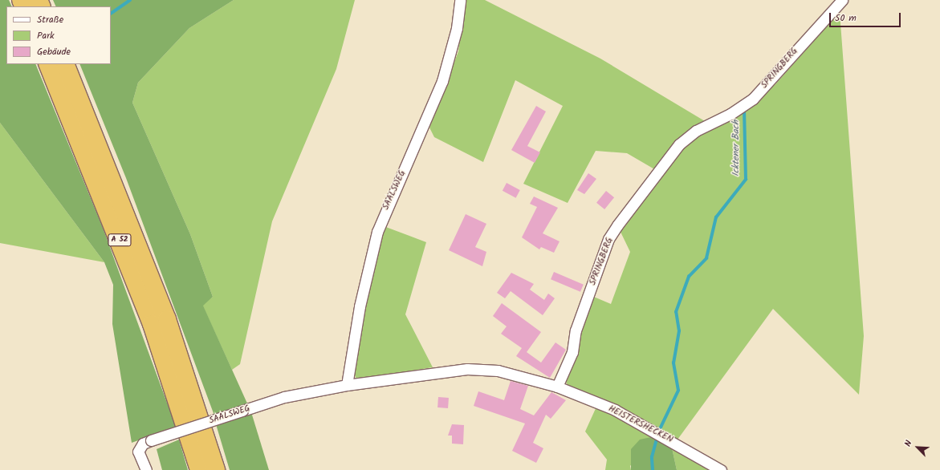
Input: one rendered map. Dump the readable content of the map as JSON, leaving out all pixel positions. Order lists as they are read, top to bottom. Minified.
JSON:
{"streets":{"highway":["A 52"],"street":["SPRINGBERG","SAALSWEG","HEISTERSHECKEN"]},"crossings":[["SPRINGBERG","HEISTERSHECKEN"]],"water":["Icktener Bach"],"legend":["Straße","Park","Gebäude"],"scale_bar":"50 m","north":"top left"}
